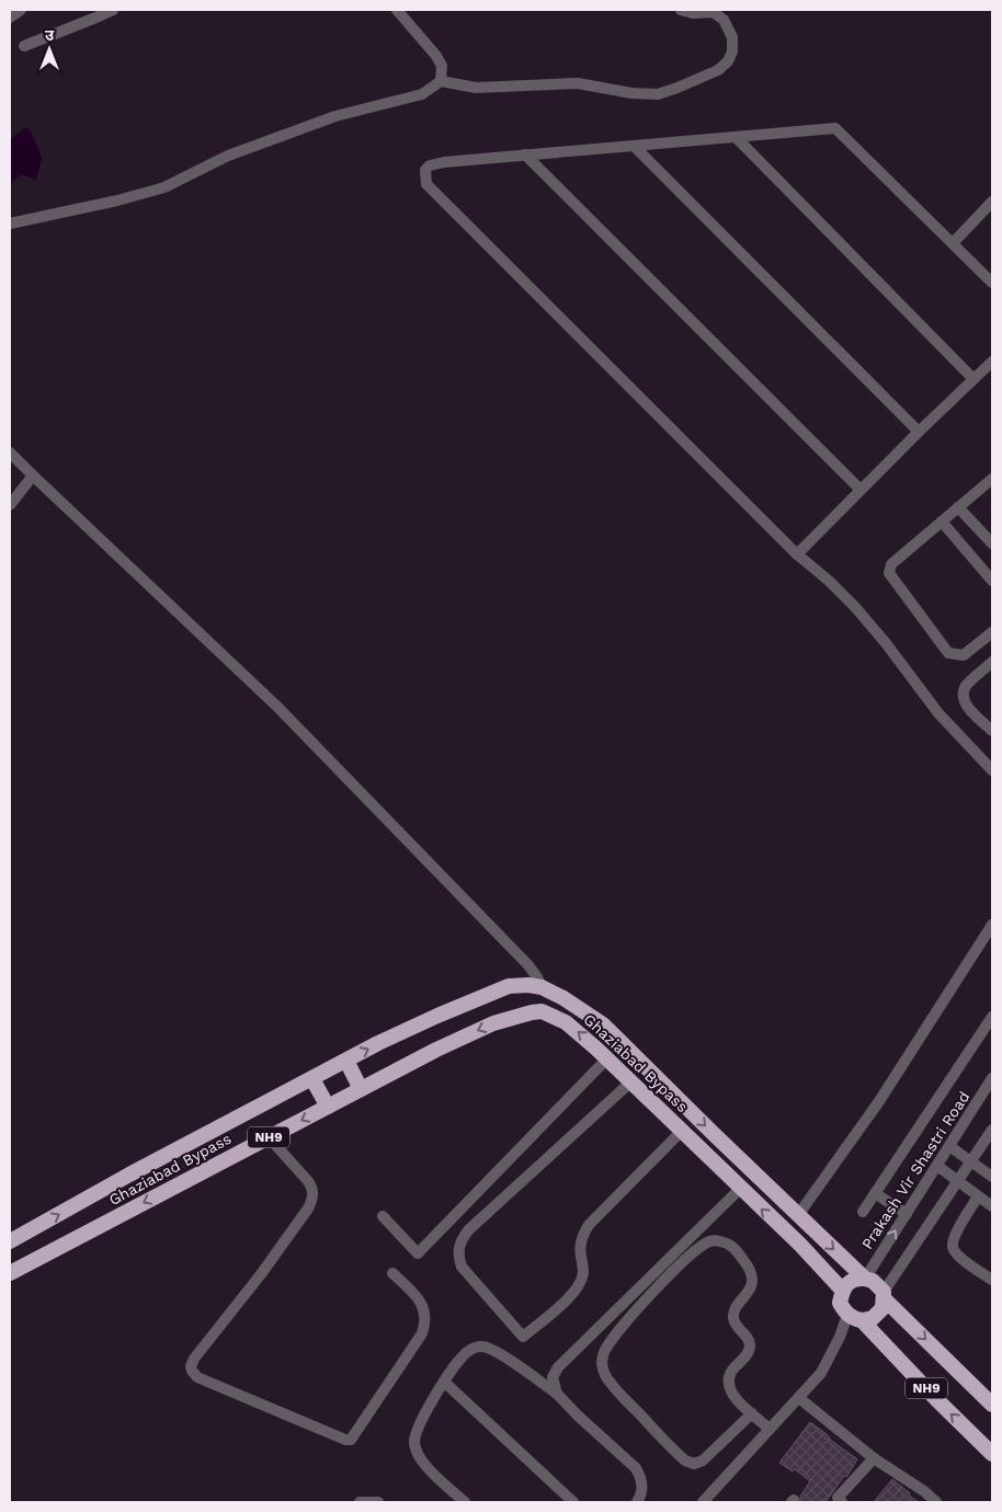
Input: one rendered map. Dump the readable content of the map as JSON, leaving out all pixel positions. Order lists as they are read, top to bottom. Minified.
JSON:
{"streets":{"highway":["Ghaziabad Bypass","NH9"],"street":["Prakash Vir Shastri Road"]},"crossings":[["Ghaziabad Bypass","NH9"],["Ghaziabad Bypass","Prakash Vir Shastri Road"],["NH9","Prakash Vir Shastri Road"]],"north":"top"}
